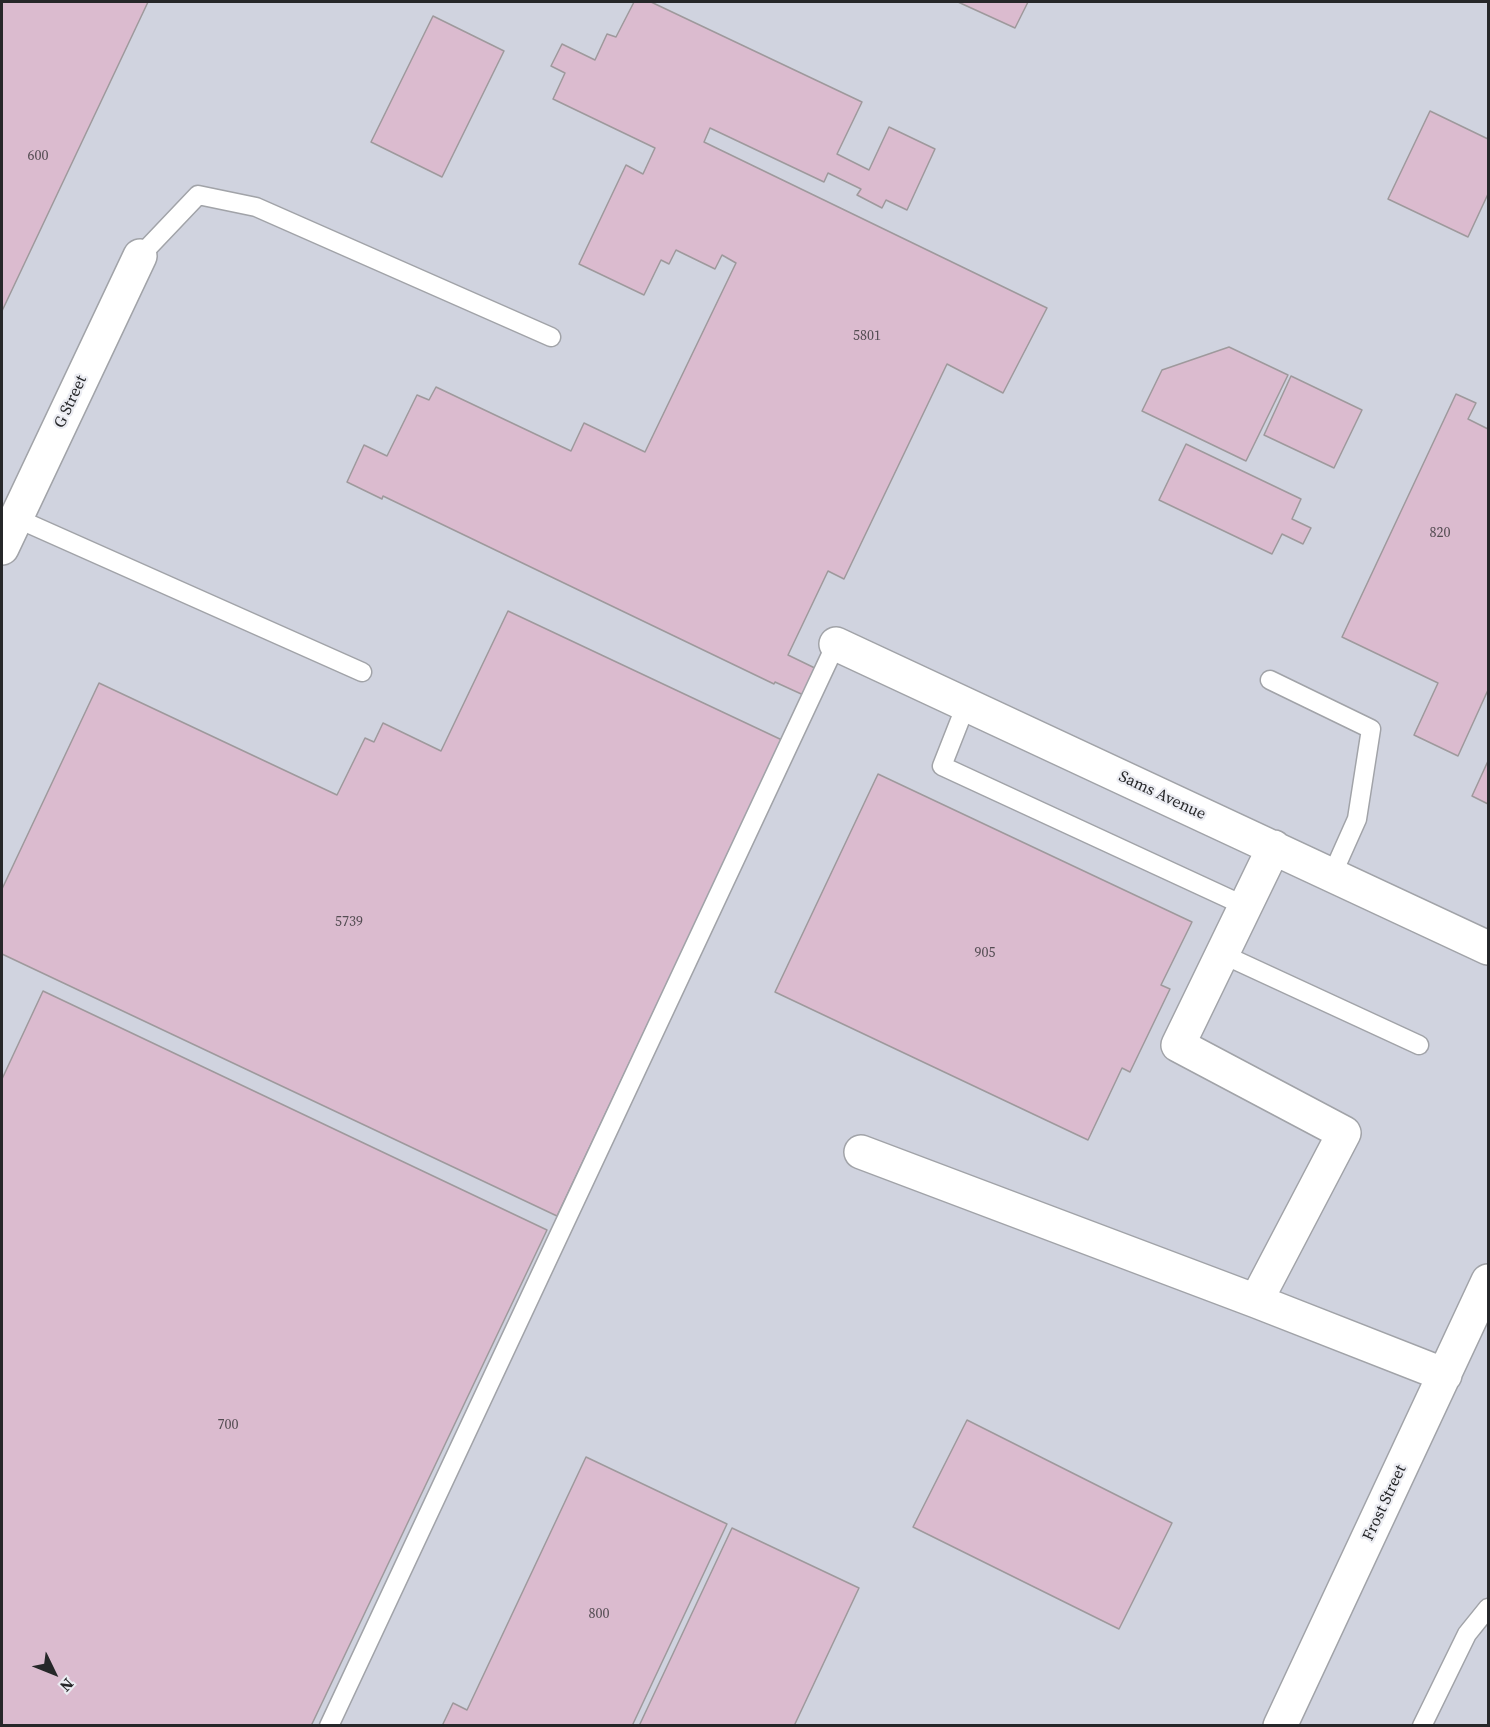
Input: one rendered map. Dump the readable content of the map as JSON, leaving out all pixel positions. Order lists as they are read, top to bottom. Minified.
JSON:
{"streets":{"street":["G Street","Sams Avenue","Frost Street"]},"house_numbers":["600","5801","820","5739","905","700","800"],"north":"bottom right"}
